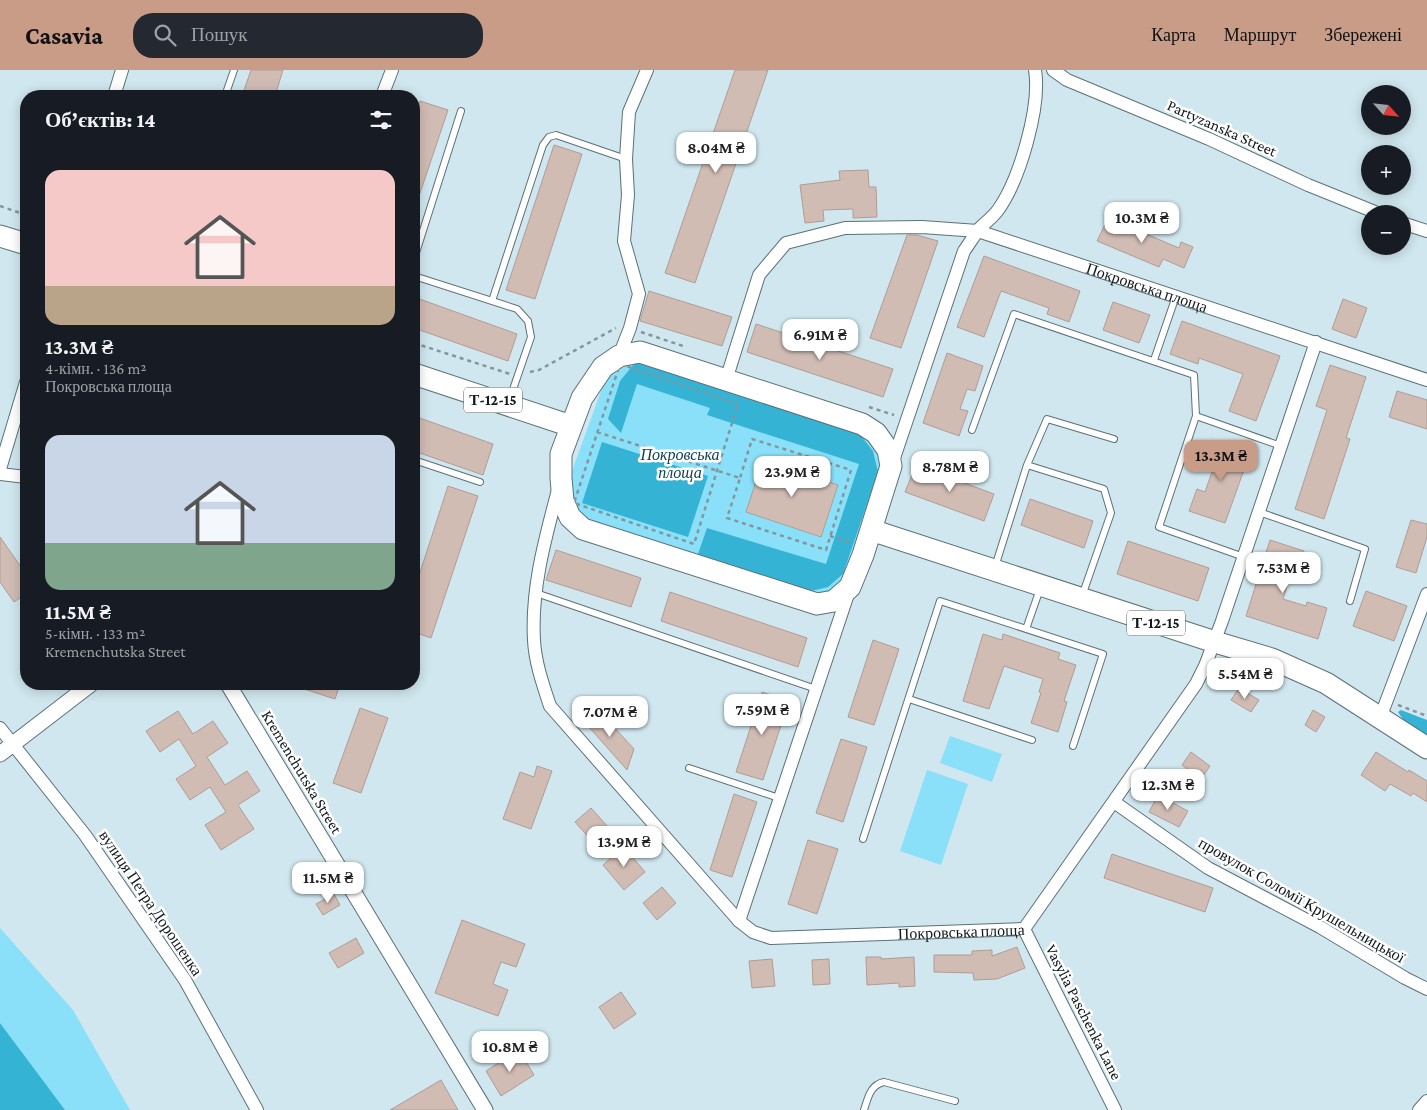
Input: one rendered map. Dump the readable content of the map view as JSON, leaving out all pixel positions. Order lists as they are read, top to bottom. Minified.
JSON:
{"streets":{"highway":["Покровська площа","Т-12-15"],"street":["Partyzanska Street","Kremenchutska Street","провулок Соломії Крушельницької","вулиця Петра Дорошенка","Vasylia Paschenka Lane"]},"crossings":[["Покровська площа","Т-12-15"],["Покровська площа","провулок Соломії Крушельницької"],["Покровська площа","Vasylia Paschenka Lane"]],"parks":["Покровська площа"],"north":"bottom right","page":{"header":"Casavia","search":"Пошук","nav":["Карта","Маршрут","Збережені"],"map_buttons":["+","−"],"heading":"Об’єктів: 14","price":["8.04M ₴","10.3M ₴","6.91M ₴","13.3M ₴","8.78M ₴","23.9M ₴","7.53M ₴","5.54M ₴","7.59M ₴","7.07M ₴","12.3M ₴","13.9M ₴","11.5M ₴","10.8M ₴"],"list":[{"name":"13.3M ₴","note":"4-кімн. · 136 m² · Покровська площа"},{"name":"11.5M ₴","note":"5-кімн. · 133 m² · Kremenchutska Street"}]}}
